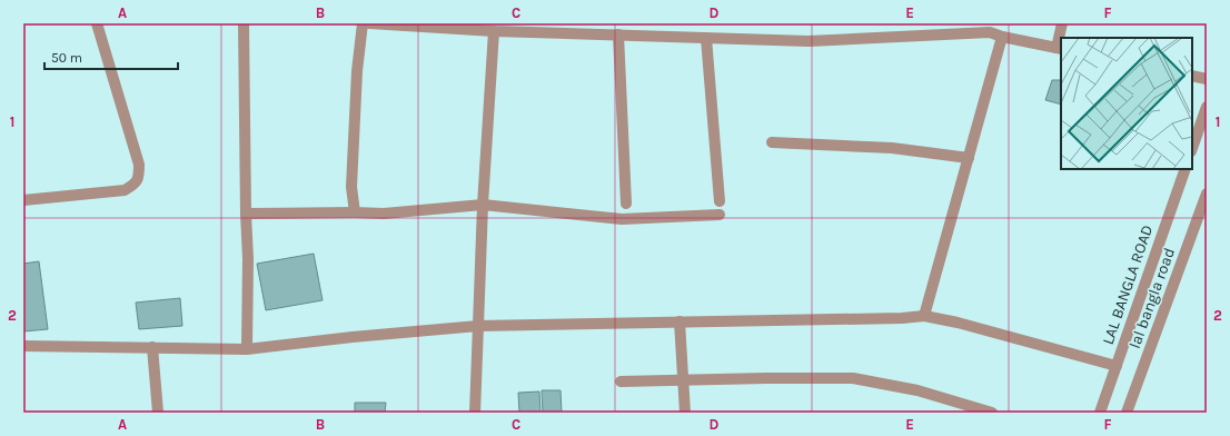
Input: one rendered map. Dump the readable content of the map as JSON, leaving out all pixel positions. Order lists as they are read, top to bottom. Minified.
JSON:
{"streets":{"street":["LAL BANGLA ROAD","lal bangla road"]},"scale_bar":"50 m","grid":{"columns":["A","B","C","D","E","F"],"rows":["1","2"]}}
